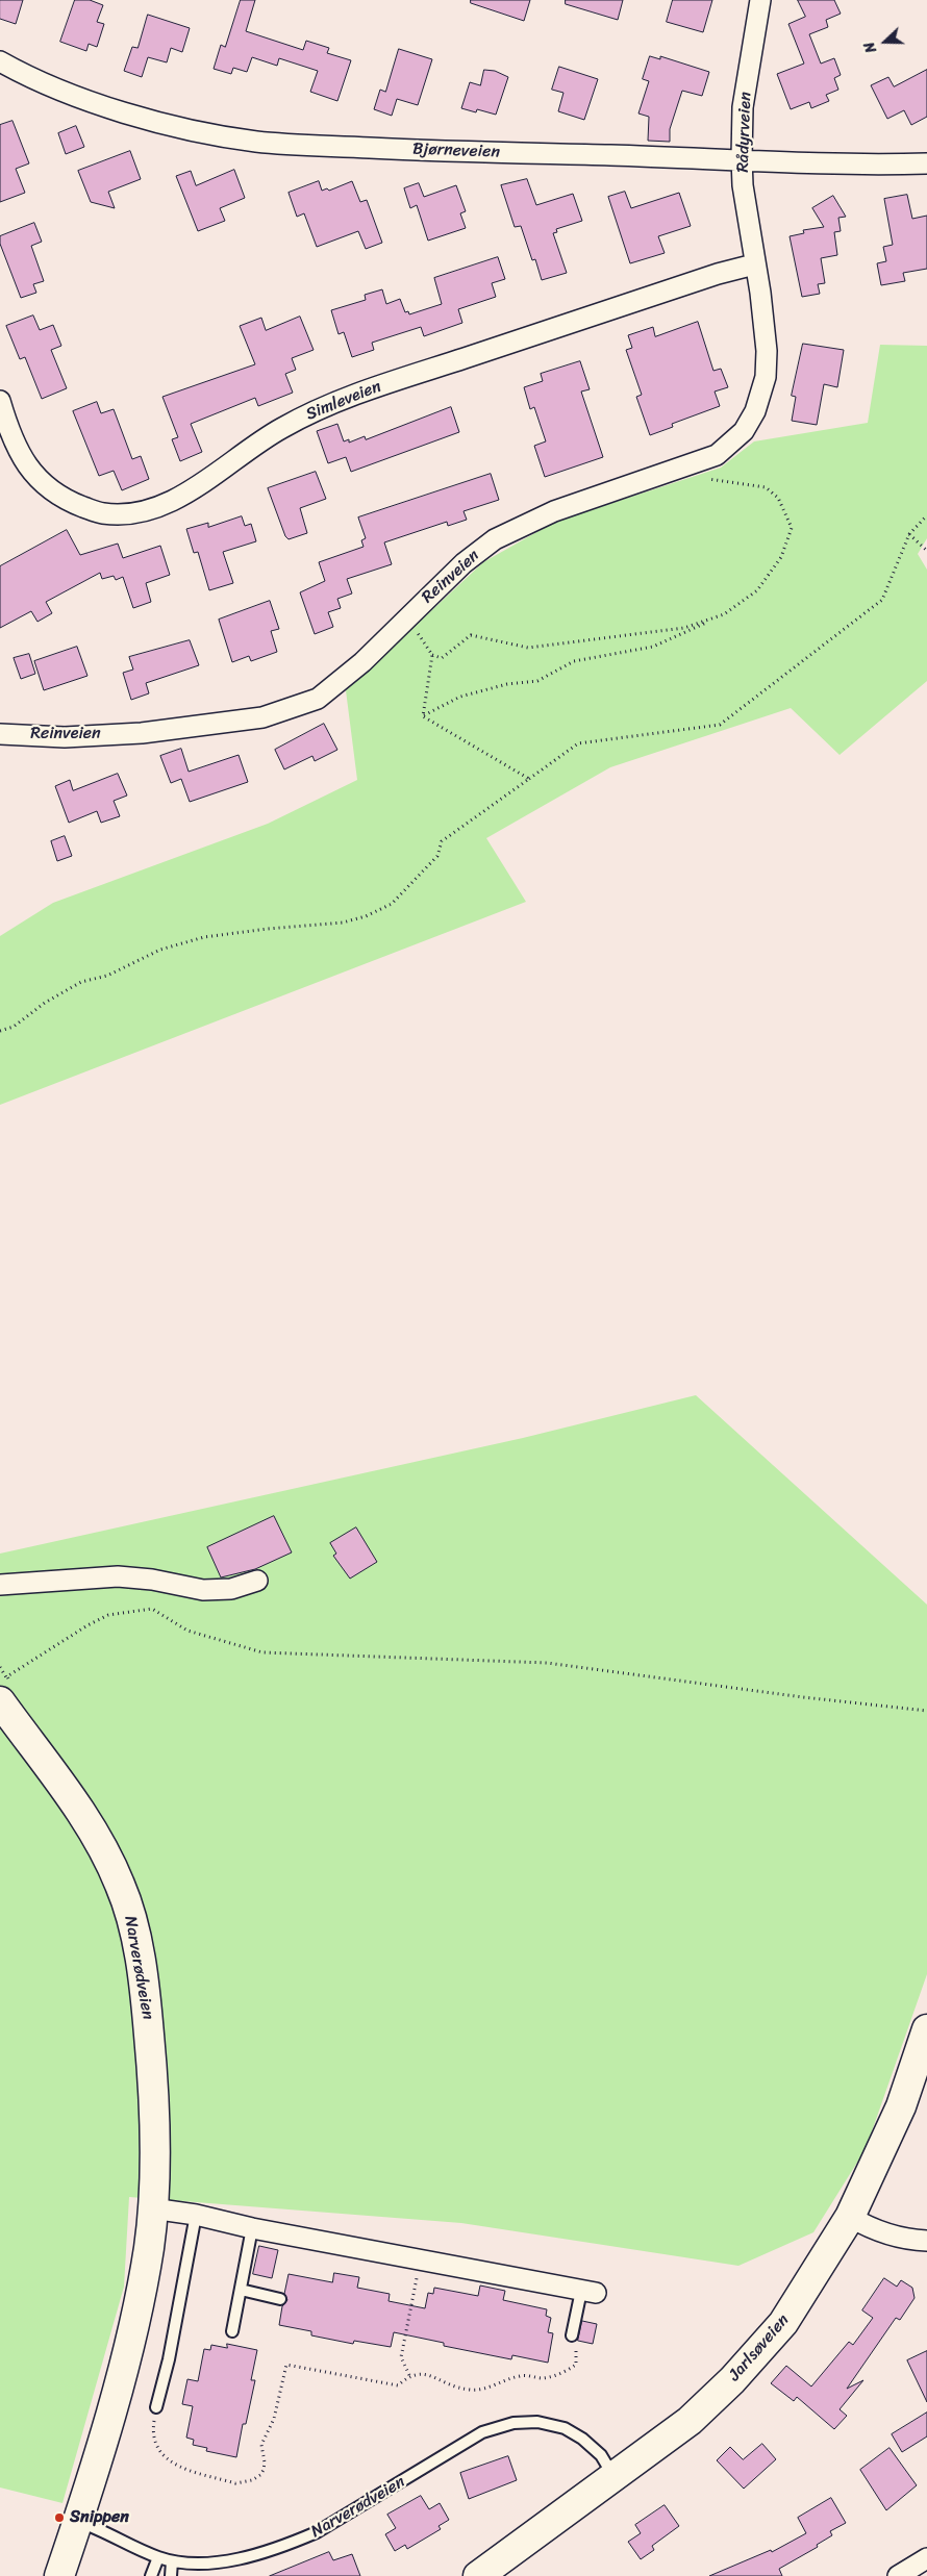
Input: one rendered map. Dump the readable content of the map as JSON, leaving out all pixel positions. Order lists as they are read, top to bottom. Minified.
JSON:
{"streets":{"main road":["Narverødveien","Jarlsøveien"],"street":["Rådyrveien","Bjørneveien","Simleveien","Reinveien"]},"crossings":[["Rådyrveien","Bjørneveien"],["Rådyrveien","Simleveien"],["Rådyrveien","Reinveien"],["Simleveien","Reinveien"],["Narverødveien","Jarlsøveien"]],"places":["Snippen"],"north":"left"}
